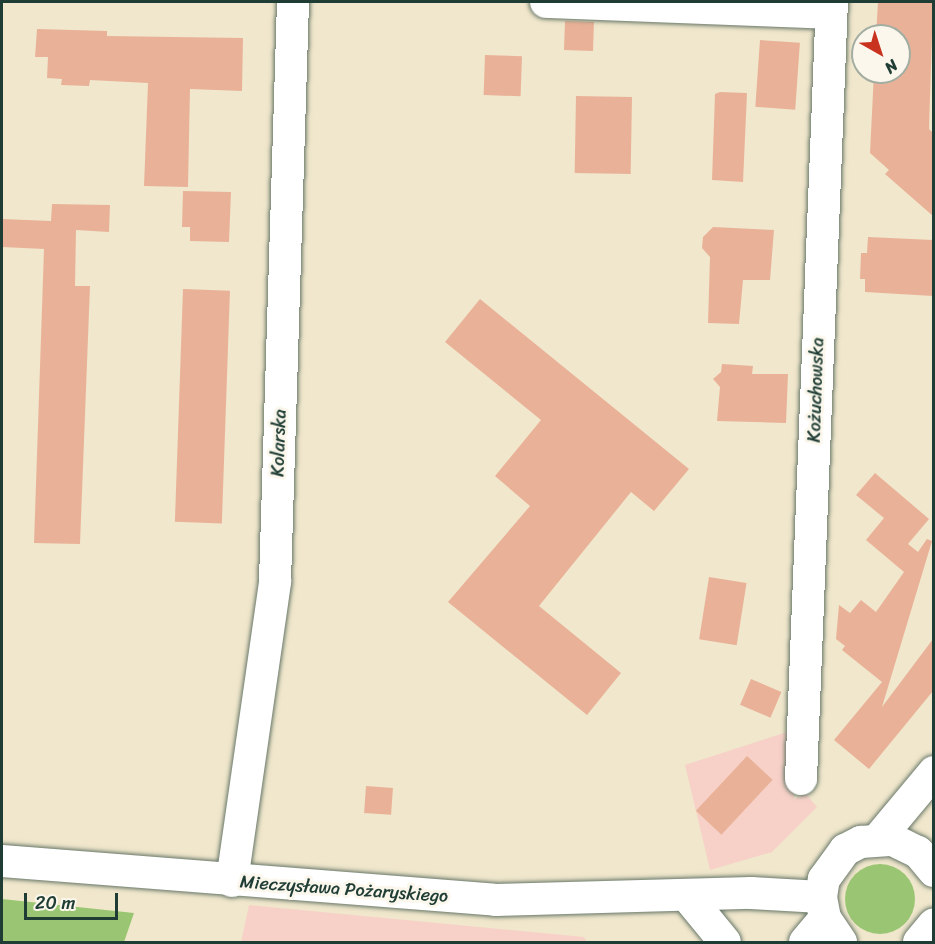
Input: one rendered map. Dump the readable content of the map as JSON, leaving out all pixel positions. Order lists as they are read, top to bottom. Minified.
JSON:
{"streets":{"street":["Kożuchowska","Kolarska","Mieczysława Pożaryskiego"]},"crossings":[["Kolarska","Mieczysława Pożaryskiego"]],"scale_bar":"20 m","north":"bottom right"}
